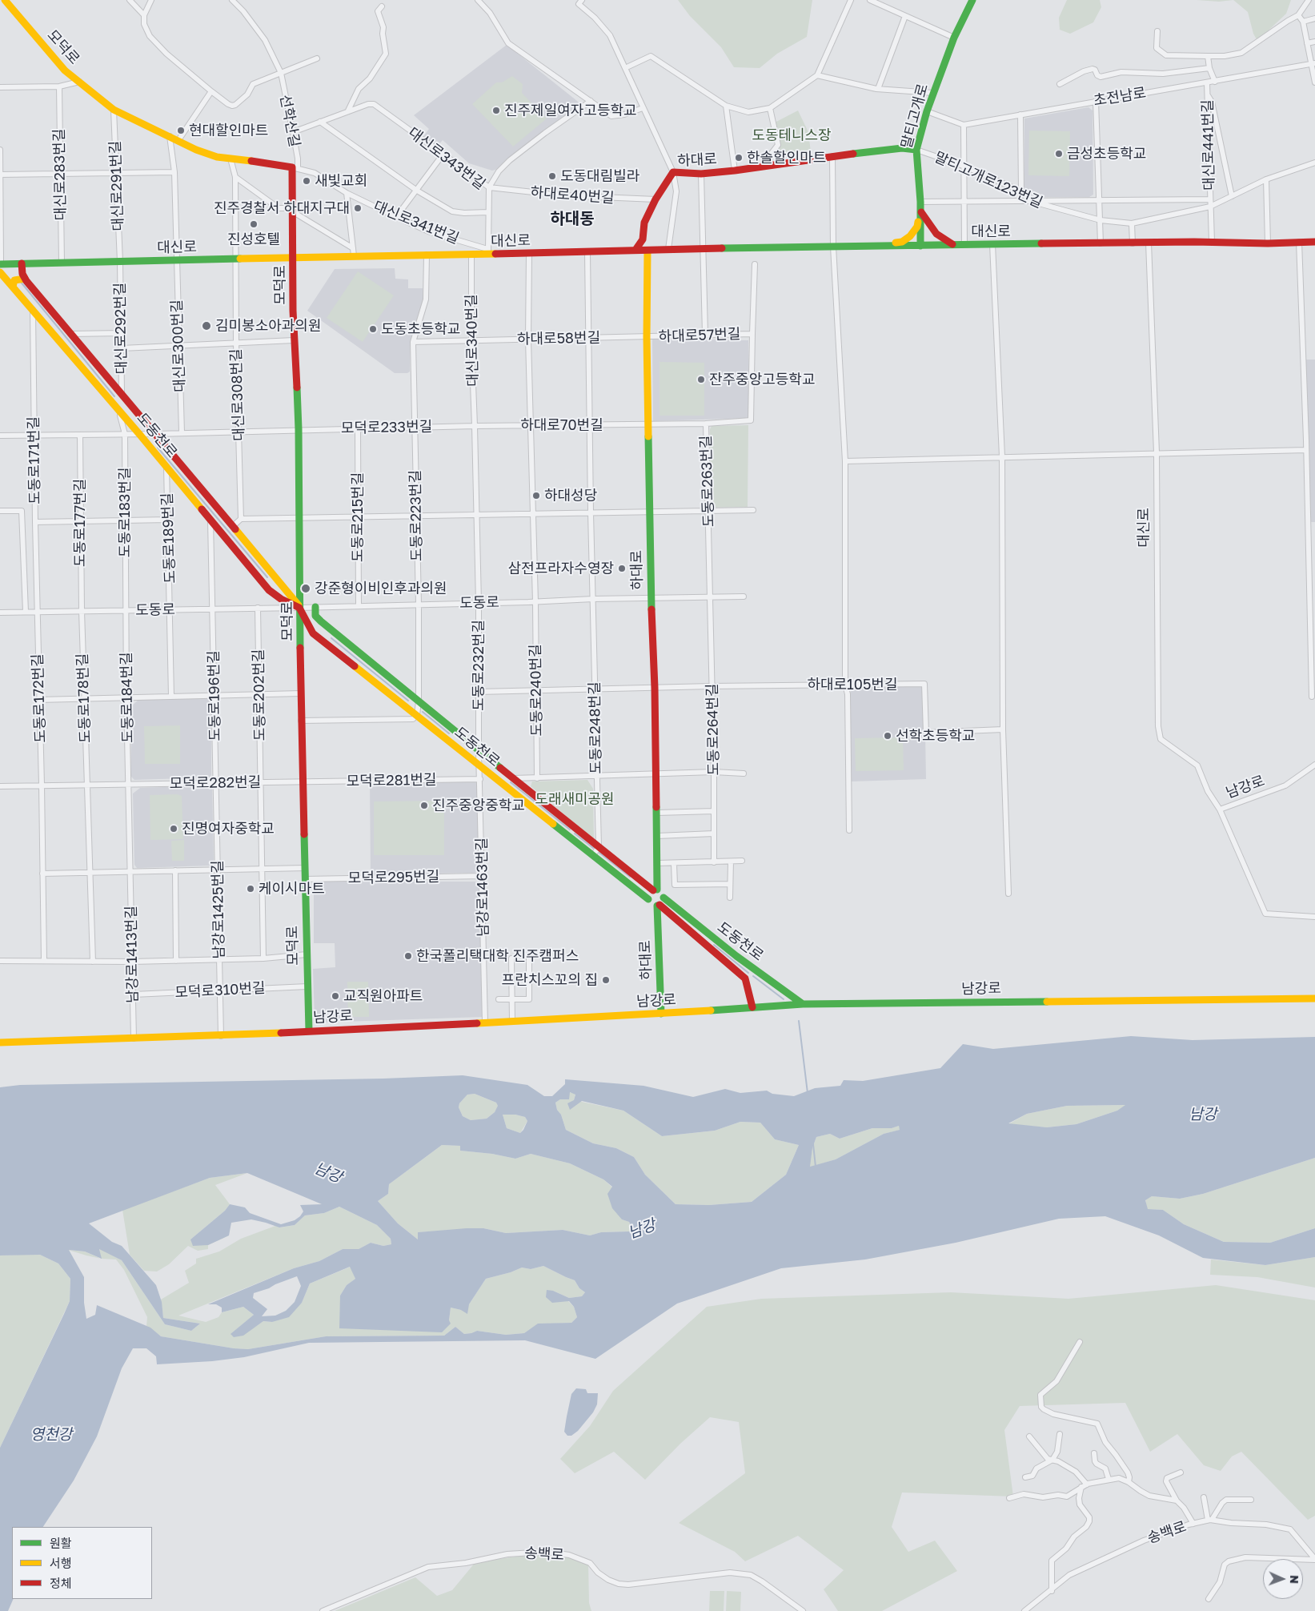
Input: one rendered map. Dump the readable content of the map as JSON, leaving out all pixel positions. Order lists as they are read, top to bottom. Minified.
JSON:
{"streets":{"street":["모덕로","초전남로","말티고개로","선학산길","대신로441번길","대신로343번길","하대로","대신로283번길","말티고개로123번길","대신로291번길","하대로40번길","대신로341번길","대신로","대신로292번길","하대로57번길","하대로58번길","대신로340번길","대신로300번길","대신로308번길","하대로70번길","모덕로233번길","도동천로","도동로171번길","도동로263번길","도동로183번길","도동로223번길","도동로215번길","도동로177번길","도동로189번길","도동로","도동로232번길","하대로105번길","도동로240번길","도동로202번길","도동로196번길","도동로184번길","도동로172번길","도동로178번길","도동로248번길","도동로264번길","모덕로281번길","모덕로282번길","남강로","모덕로295번길","남강로1463번길","남강로1425번길","남강로1413번길","모덕로310번길","송백로"]},"crossings":[["모덕로","선학산길"],["모덕로","대신로291번길"],["모덕로","대신로341번길"],["모덕로","대신로"],["모덕로","대신로300번길"],["모덕로","대신로308번길"],["모덕로","모덕로233번길"],["모덕로","도동천로"],["모덕로","도동로"],["모덕로","모덕로281번길"],["모덕로","모덕로282번길"],["모덕로","남강로"],["모덕로","모덕로295번길"],["모덕로","모덕로310번길"],["초전남로","대신로441번길"],["말티고개로","하대로"],["말티고개로","말티고개로123번길"],["말티고개로","대신로"],["선학산길","대신로343번길"],["선학산길","대신로341번길"],["대신로441번길","말티고개로123번길"],["대신로441번길","대신로"],["대신로343번길","하대로40번길"],["대신로343번길","대신로341번길"],["대신로343번길","대신로"],["하대로","말티고개로123번길"],["하대로","하대로40번길"],["하대로","대신로"],["하대로","하대로57번길"],["하대로","하대로58번길"],["하대로","하대로70번길"],["하대로","도동천로"],["하대로","도동로263번길"],["하대로","도동로"],["하대로","하대로105번길"],["하대로","남강로"],["대신로283번길","대신로"],["대신로291번길","대신로"],["대신로291번길","대신로292번길"],["대신로341번길","대신로"],["대신로","대신로292번길"],["대신로","대신로340번길"],["대신로","대신로300번길"],["대신로","대신로308번길"],["대신로","도동천로"],["대신로","도동로223번길"],["대신로","도동로240번길"],["대신로","도동로248번길"],["대신로","남강로"],["대신로292번길","도동천로"],["하대로57번길","하대로58번길"],["하대로58번길","대신로340번길"],["하대로58번길","도동로223번길"],["하대로58번길","도동로240번길"],["하대로58번길","도동로248번길"],["대신로340번길","하대로70번길"],["대신로340번길","모덕로233번길"],["대신로340번길","도동로232번길"],["대신로300번길","모덕로233번길"],["대신로308번길","모덕로233번길"],["하대로70번길","모덕로233번길"],["하대로70번길","도동로263번길"],["하대로70번길","도동로240번길"],["하대로70번길","도동로248번길"],["모덕로233번길","도동천로"],["모덕로233번길","도동로171번길"],["모덕로233번길","도동로183번길"],["모덕로233번길","도동로223번길"],["모덕로233번길","도동로215번길"],["모덕로233번길","도동로177번길"],["도동천로","도동로171번길"],["도동천로","도동로223번길"],["도동천로","도동로189번길"],["도동천로","도동로"],["도동천로","도동로232번길"],["도동천로","도동로196번길"],["도동천로","도동로248번길"],["도동천로","남강로"],["도동천로","남강로1463번길"],["도동로171번길","도동로"],["도동로171번길","도동로172번길"],["도동로263번길","도동로"],["도동로263번길","도동로264번길"],["도동로183번길","도동로"],["도동로183번길","도동로184번길"],["도동로223번길","도동로"],["도동로215번길","도동로"],["도동로177번길","도동로"],["도동로177번길","도동로178번길"],["도동로189번길","도동로"],["도동로","도동로232번길"],["도동로","도동로240번길"],["도동로","도동로202번길"],["도동로","도동로196번길"],["도동로","도동로184번길"],["도동로","도동로172번길"],["도동로","도동로178번길"],["도동로","도동로248번길"],["도동로","도동로264번길"],["도동로232번길","하대로105번길"],["도동로232번길","남강로1463번길"],["하대로105번길","도동로240번길"],["하대로105번길","도동로248번길"],["하대로105번길","도동로264번길"],["도동로202번길","모덕로282번길"],["도동로196번길","모덕로282번길"],["도동로196번길","남강로1425번길"],["도동로184번길","모덕로282번길"],["도동로184번길","남강로1413번길"],["도동로172번길","모덕로282번길"],["도동로178번길","모덕로282번길"],["모덕로281번길","모덕로282번길"],["모덕로281번길","남강로1463번길"],["모덕로282번길","남강로1425번길"],["모덕로282번길","남강로1413번길"],["남강로","남강로1463번길"],["남강로","남강로1425번길"],["남강로","남강로1413번길"],["모덕로295번길","남강로1463번길"],["남강로1425번길","모덕로310번길"],["남강로1413번길","모덕로310번길"]],"districts":["하대동"],"water":["남강","영천강"],"parks":["도동테니스장","도래새미공원"],"places":["진주제일여자고등학교","현대할인마트","금성초등학교","한솔할인마트","도동대림빌라","새빛교회","진주경찰서 하대지구대","진성호텔","김미봉소아과의원","도동초등학교","잔주중앙고등학교","하대성당","삼전프라자수영장","강준형이비인후과의원","선학초등학교","진주중앙중학교","진명여자중학교","케이시마트","한국폴리택대학 진주캠퍼스","프란치스꼬의 집","교직원아파트"],"legend":["원활","서행","정체"],"north":"right"}
